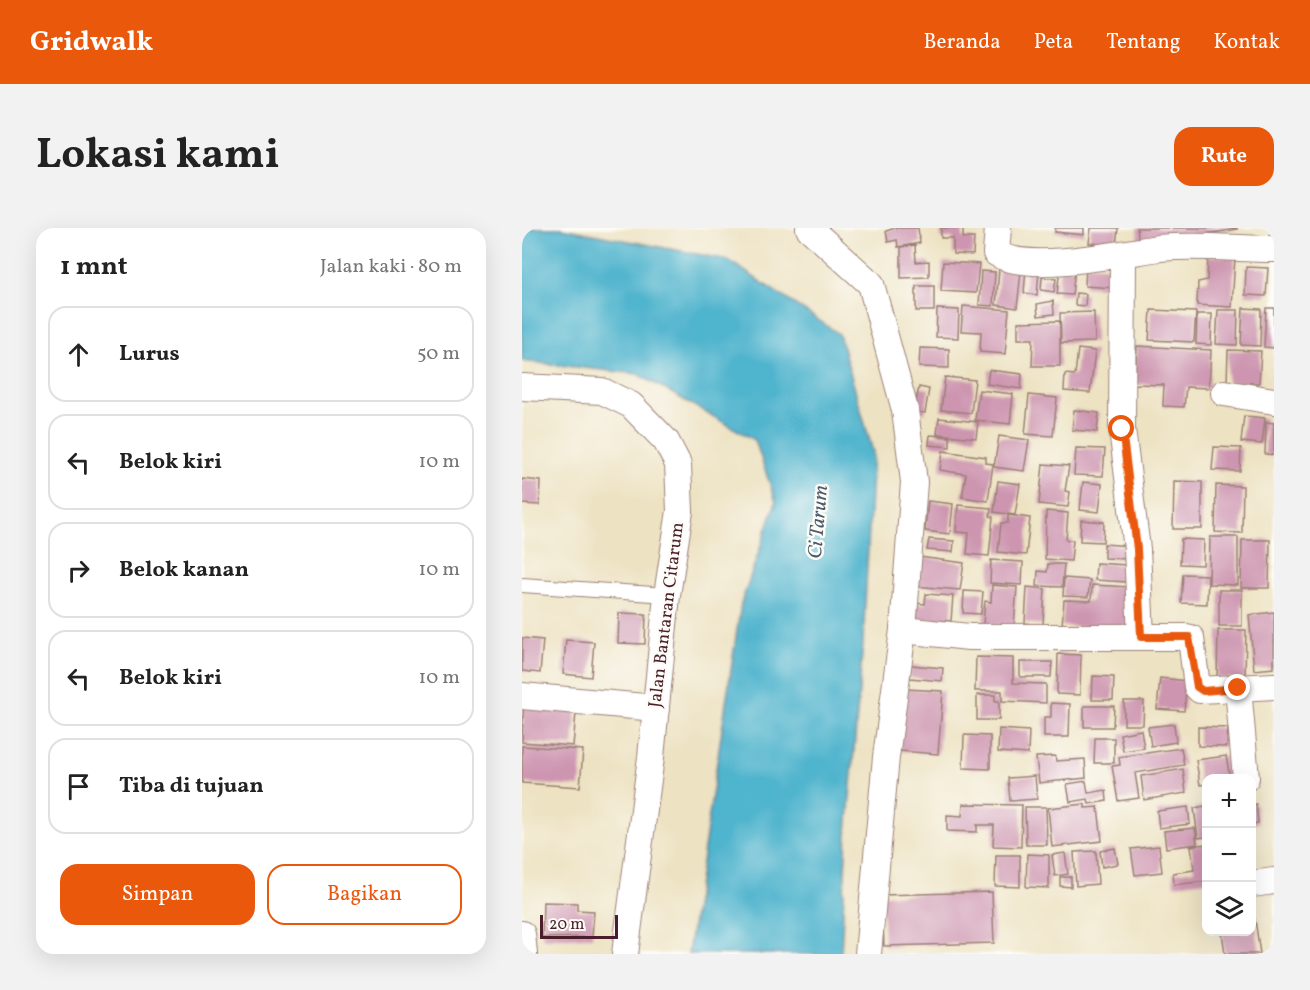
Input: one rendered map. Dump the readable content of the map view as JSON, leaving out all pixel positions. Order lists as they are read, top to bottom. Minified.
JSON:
{"streets":{"street":["Jalan Bantaran Citarum"]},"water":["Ci Tarum"],"scale_bar":"20 m","page":{"header":"Gridwalk","nav":["Beranda","Peta","Tentang","Kontak"],"title":"Lokasi kami","buttons":["Rute",["Simpan","Bagikan"]],"heading":["1 mnt","Jalan kaki · 80 m"],"list":[["Lurus","50 m"],["Belok kiri","10 m"],["Belok kanan","10 m"],["Belok kiri","10 m"],"Tiba di tujuan"],"map_buttons":["+","−"],"scale":"20 m"}}
